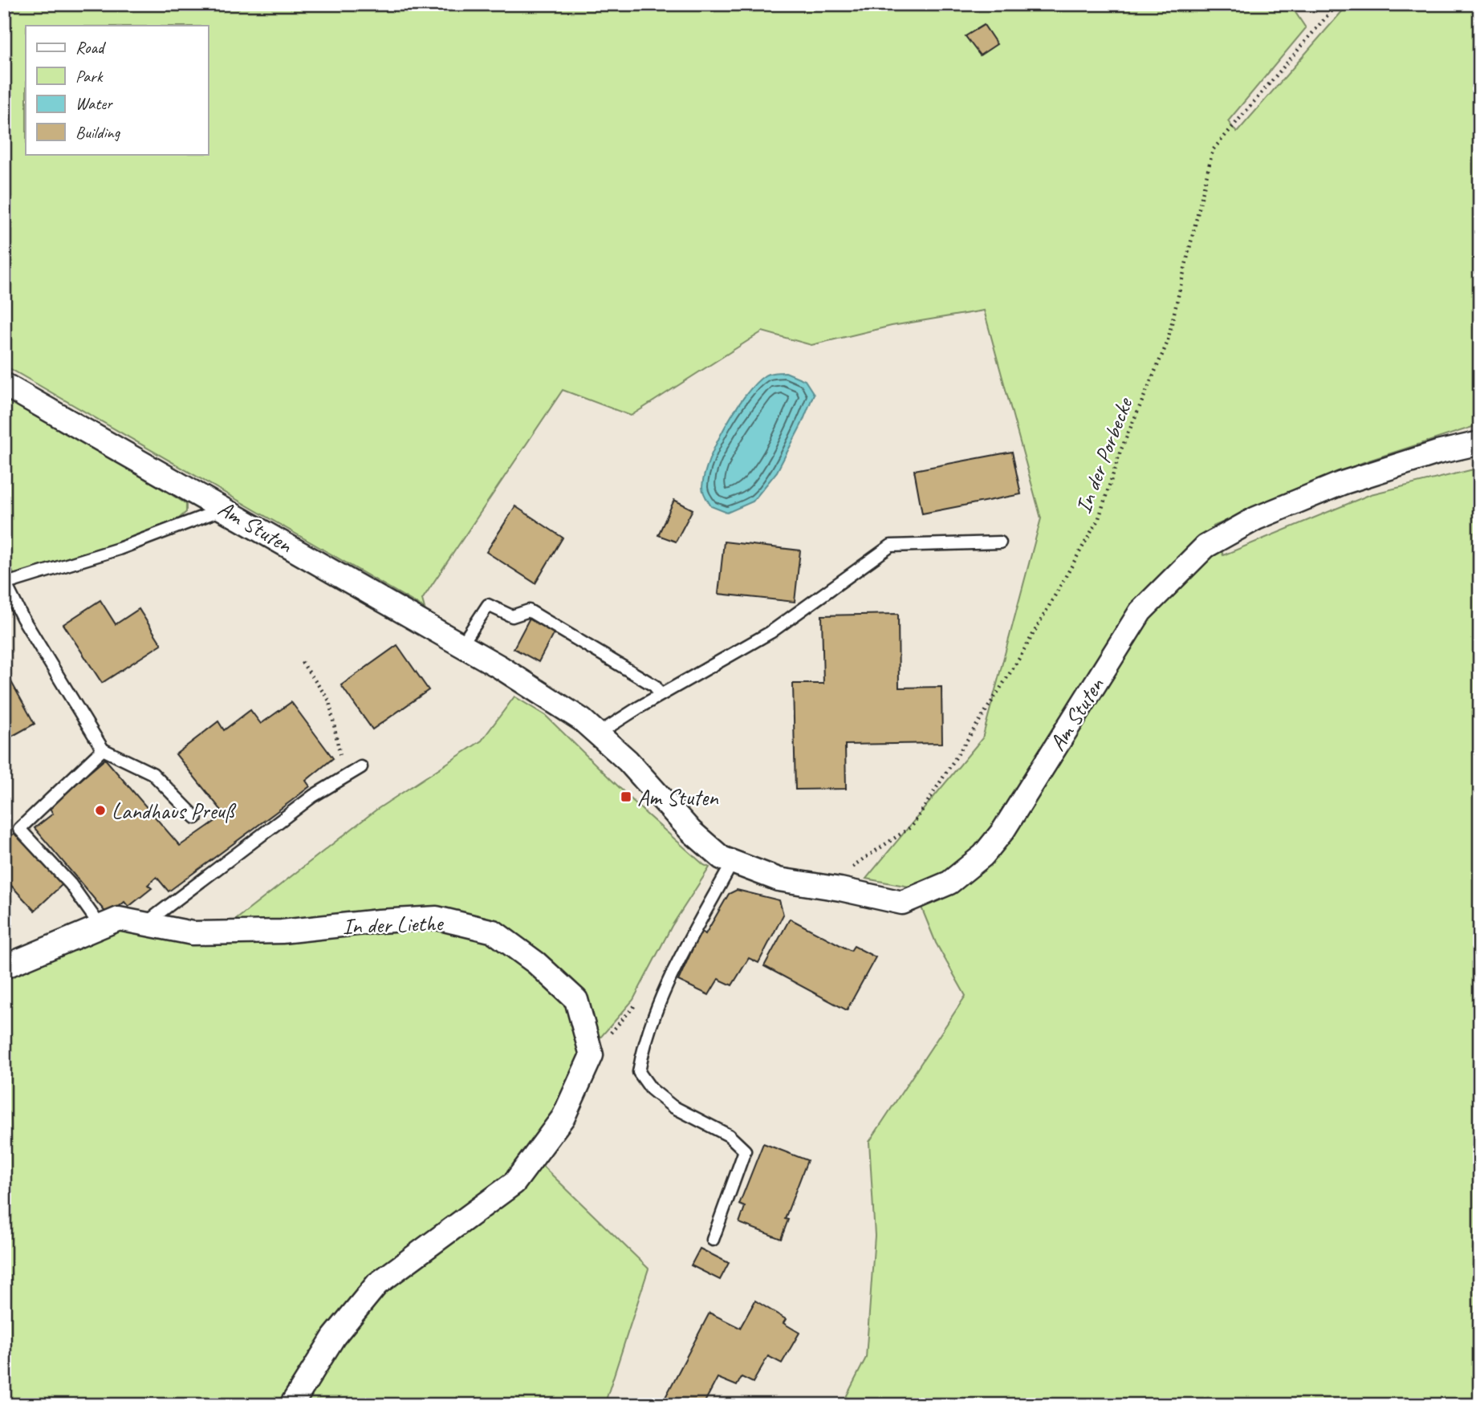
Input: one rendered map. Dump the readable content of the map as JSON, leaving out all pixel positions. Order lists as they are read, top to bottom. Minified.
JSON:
{"streets":{"street":["Am Stuten","In der Liethe"],"path":["In der Porbecke"]},"crossings":[["In der Porbecke","Am Stuten"]],"places":{"transit":["Am Stuten"],"other":["Landhaus Preuß"]},"legend":["Road","Park","Water","Building"]}
